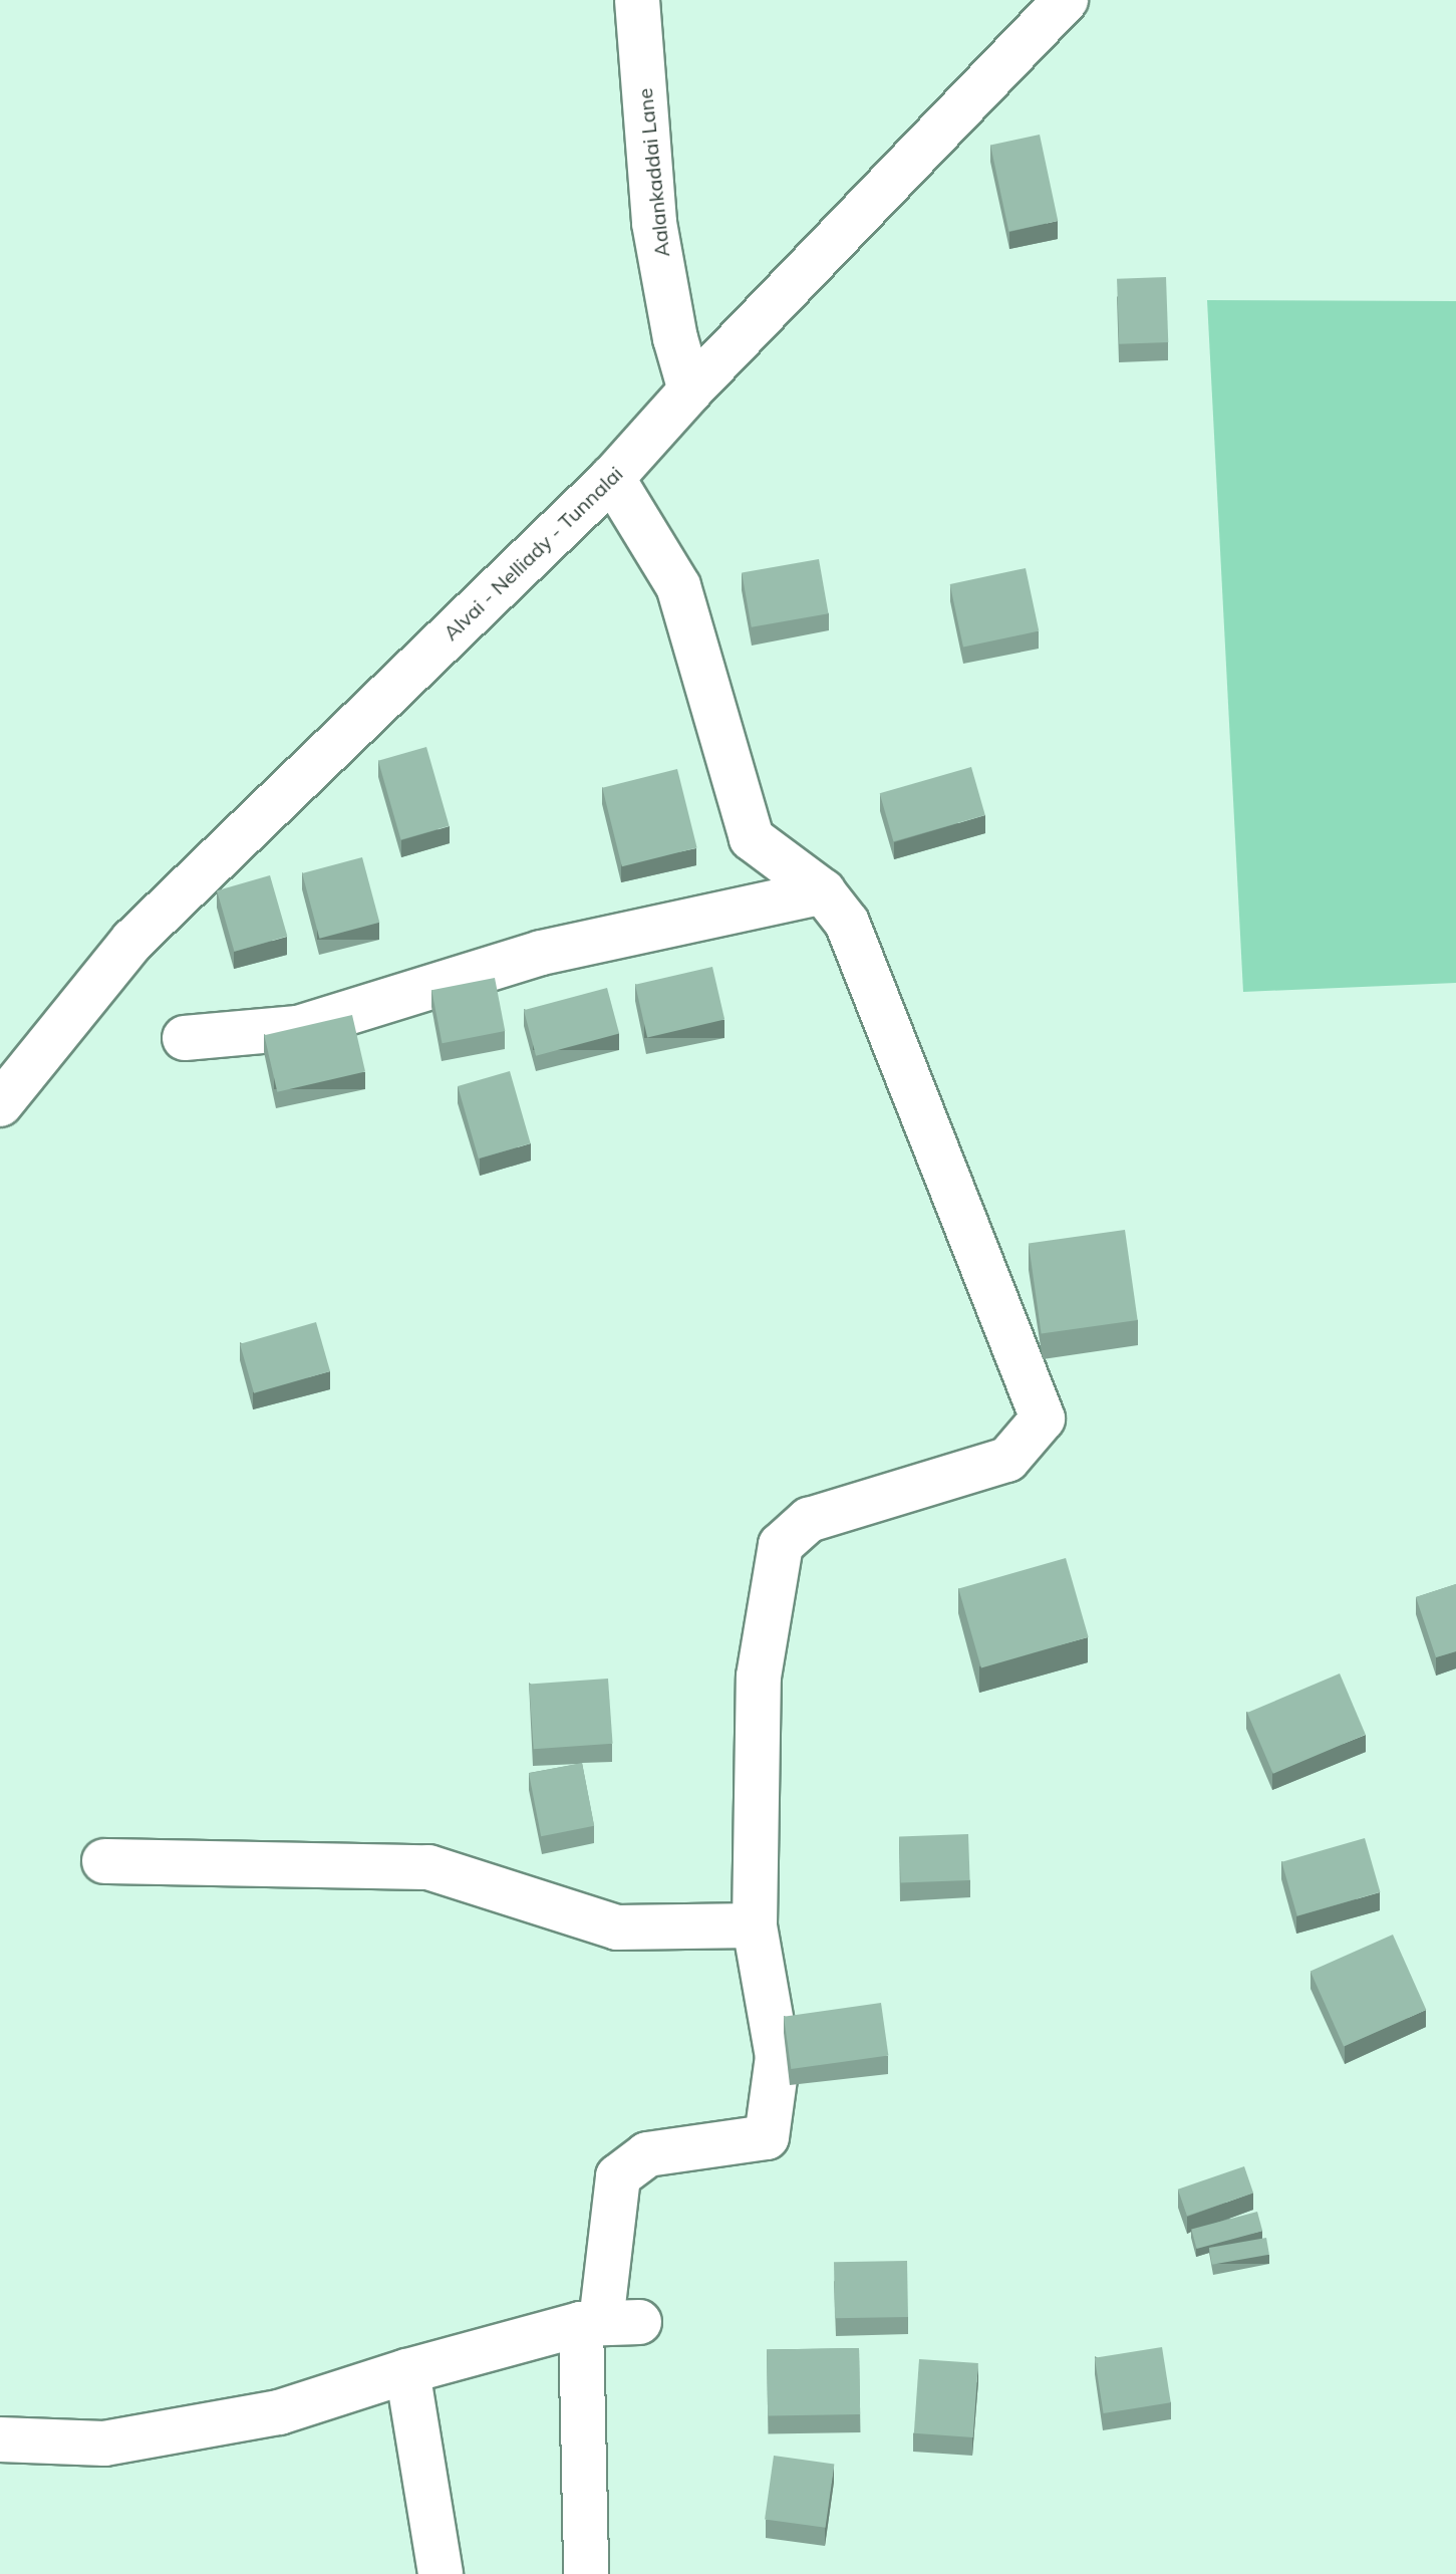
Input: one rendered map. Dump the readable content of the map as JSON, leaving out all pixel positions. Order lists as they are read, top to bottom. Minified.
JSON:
{"streets":{"street":["Aalankaddai Lane","Alvai - Nelliady - Tunnalai"]},"crossings":[["Aalankaddai Lane","Alvai - Nelliady - Tunnalai"]]}
